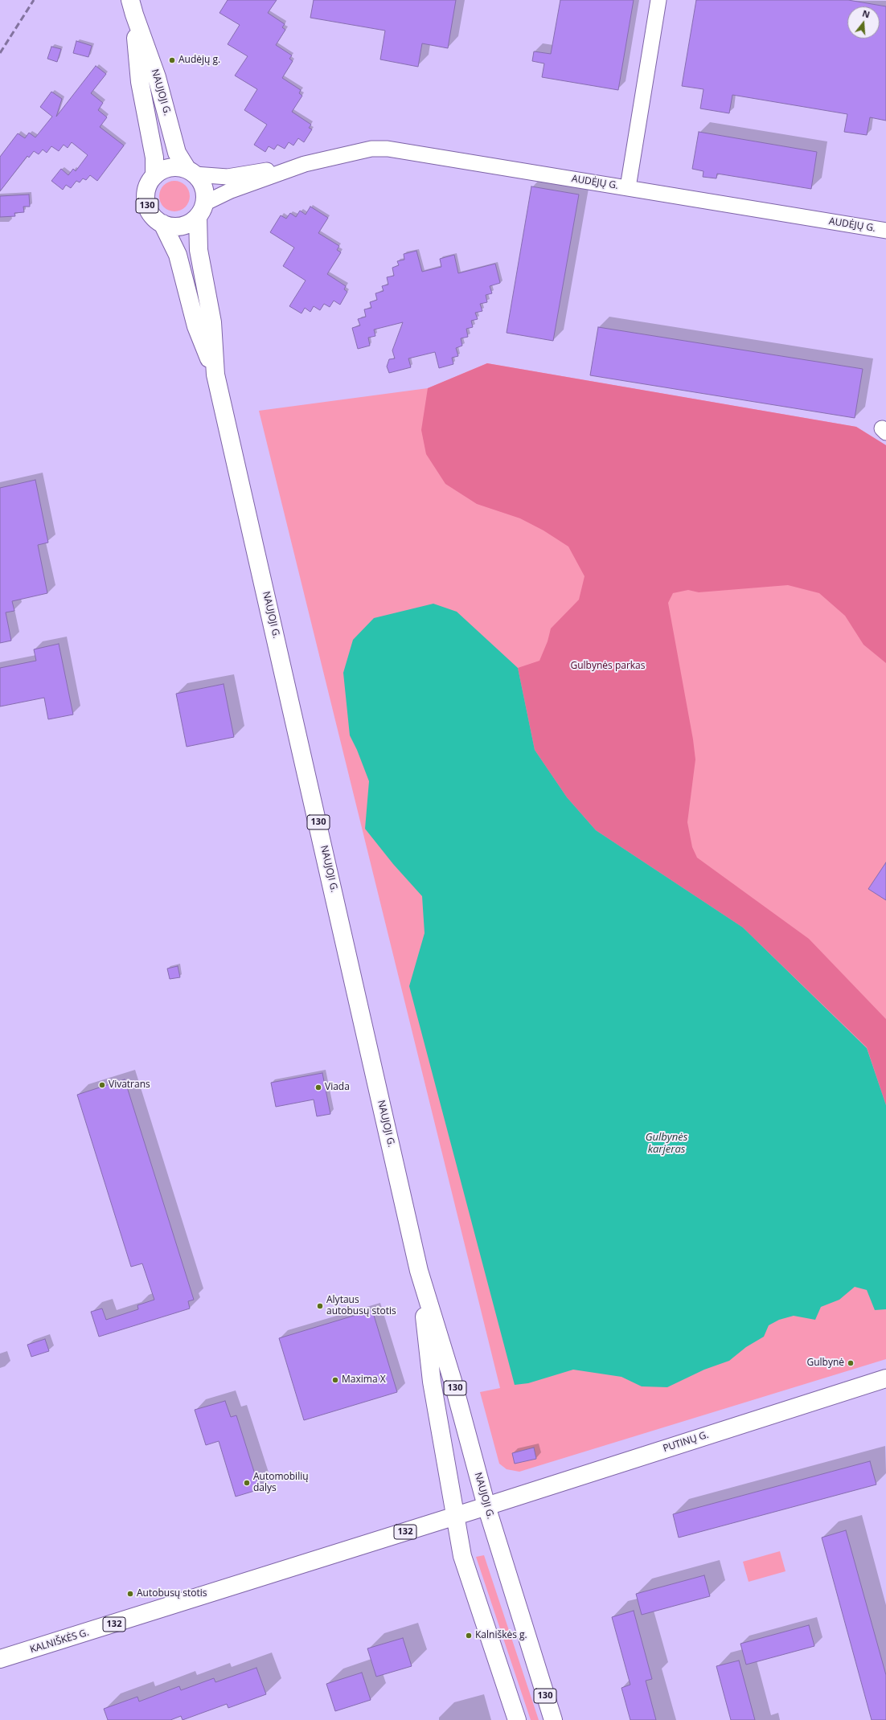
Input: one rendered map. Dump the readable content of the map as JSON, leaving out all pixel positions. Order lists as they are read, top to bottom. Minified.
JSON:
{"streets":{"main road":["NAUJOJI G.","130","PUTINŲ G.","132","KALNIŠKĖS G."],"street":["AUDĖJŲ G."]},"crossings":[["NAUJOJI G.","AUDĖJŲ G."],["NAUJOJI G.","130"],["NAUJOJI G.","PUTINŲ G."],["NAUJOJI G.","KALNIŠKĖS G."],["AUDĖJŲ G.","130"],["PUTINŲ G.","KALNIŠKĖS G."]],"water":["Gulbynės karjeras"],"parks":["Gulbynės parkas"],"places":["Audėjų g.","Vivatrans","Viada","Alytaus autobusų stotis","Gulbynė","Maxima X","Automobilių dalys","Autobusų stotis","Kalniškės g."],"north":"top"}
